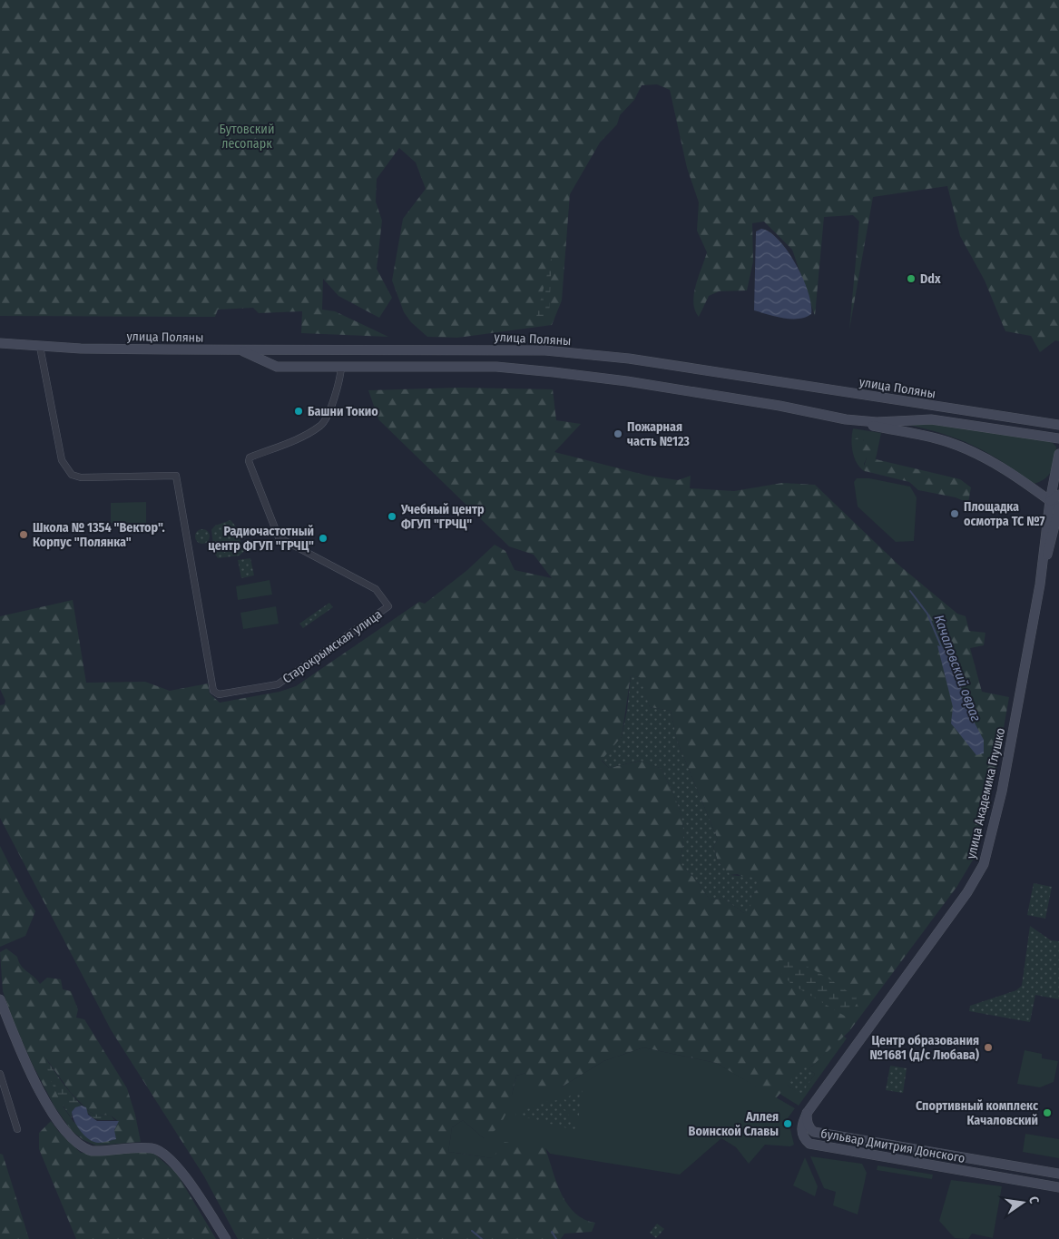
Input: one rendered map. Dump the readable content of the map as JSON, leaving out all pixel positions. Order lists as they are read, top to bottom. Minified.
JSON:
{"streets":{"street":["улица Поляны","Старокрымская улица","улица Академика Глушко","бульвар Дмитрия Донского"]},"crossings":[["улица Поляны","Старокрымская улица"],["улица Академика Глушко","бульвар Дмитрия Донского"]],"water":["Качаловский овраг"],"parks":["Бутовский лесопарк"],"places":["Ddx","Башни Токио","Пожарная часть №123","Площадка осмотра ТС №7","Учебный центр ФГУП \"ГРЧЦ\"","Школа № 1354 \"Вектор\". Корпус \"Полянка\"","Радиочастотный центр ФГУП \"ГРЧЦ\"","Центр образования №1681 (д/с Любава)","Спортивный комплекс Качаловский","Аллея Воинской Славы"],"north":"right"}
